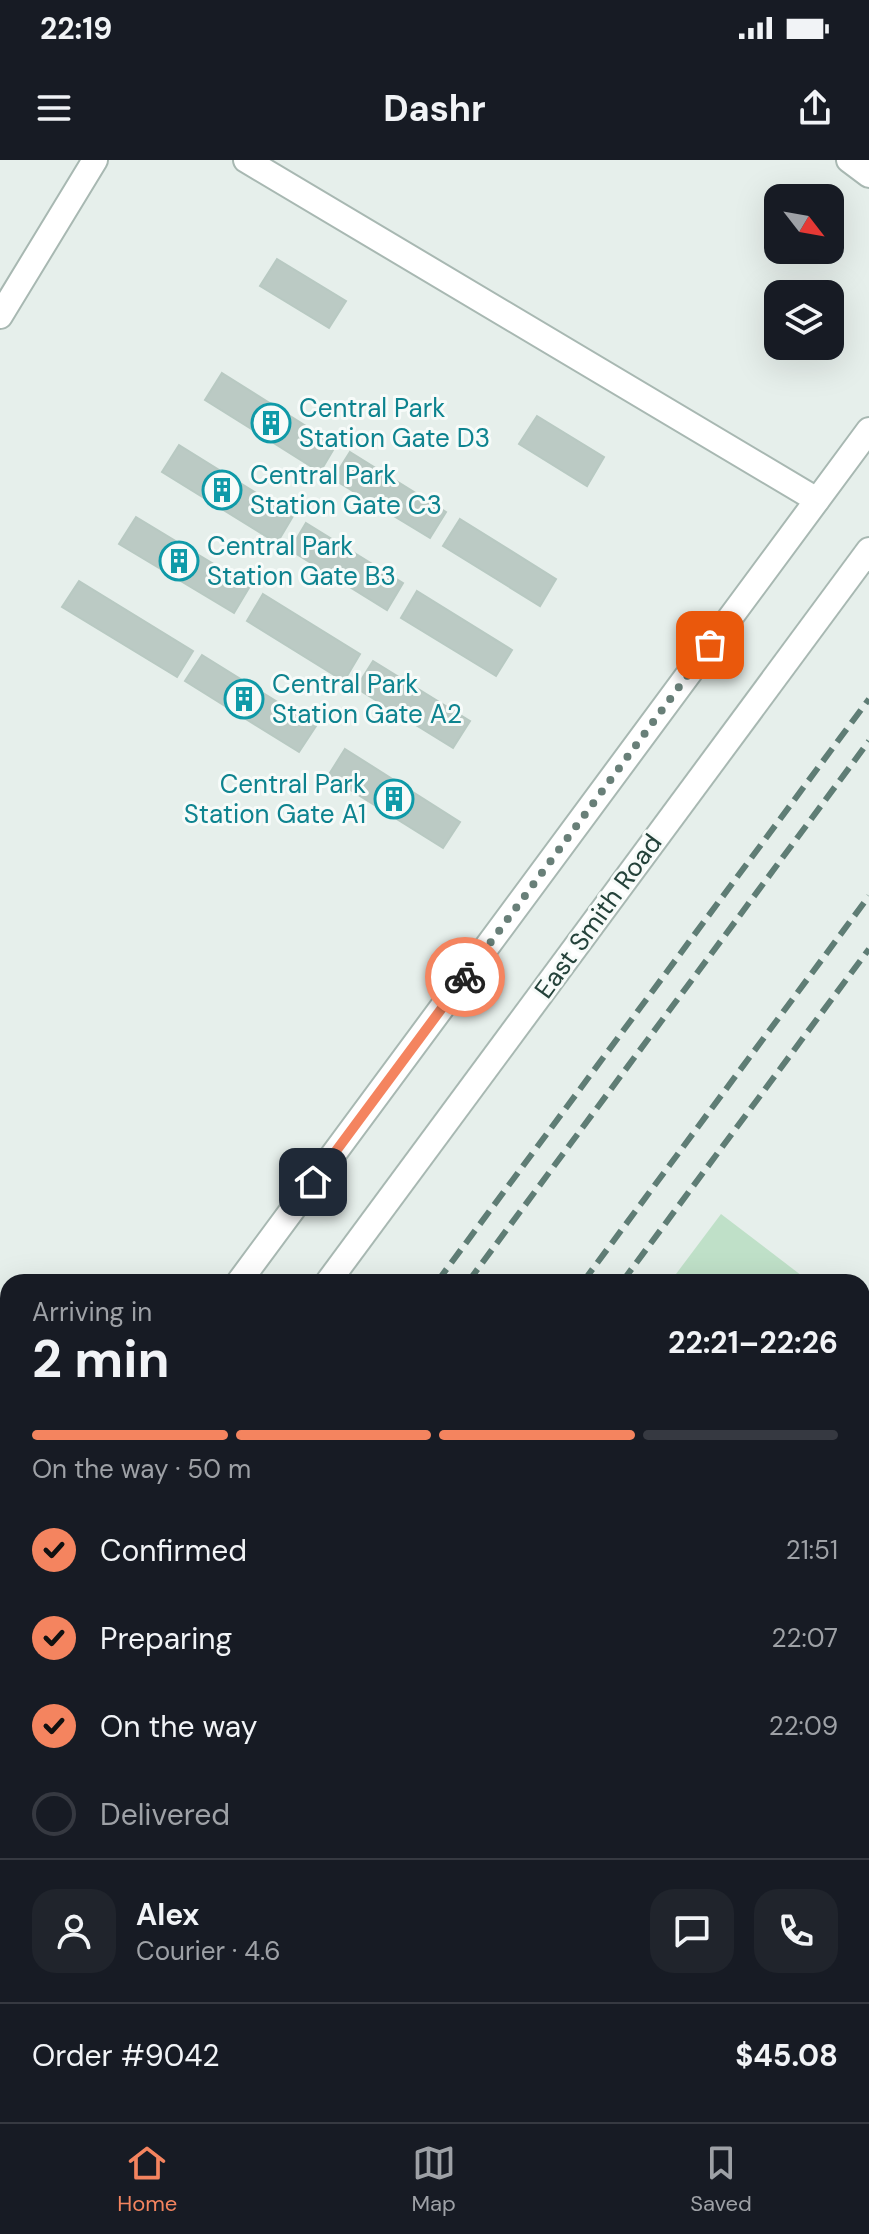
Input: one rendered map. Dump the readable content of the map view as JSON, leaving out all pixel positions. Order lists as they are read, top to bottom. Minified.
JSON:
{"streets":{"street":["East Smith Road"]},"places":{"building":["Central Park Station Gate D3","Central Park Station Gate C3","Central Park Station Gate B3","Central Park Station Gate A2","Central Park Station Gate A1"]},"north":"bottom right","page":{"status":"22:19","header":"Dashr","heading":["2 min","Arriving in","22:21–22:26"],"panel":["Alex","Courier · 4.6","Order #9042","$45.08"],"bar":"On the way · 50 m","list":[["Confirmed","21:51"],["Preparing","22:07"],["On the way","22:09"],"Delivered"],"tabs":["Home","Map","Saved"]}}
